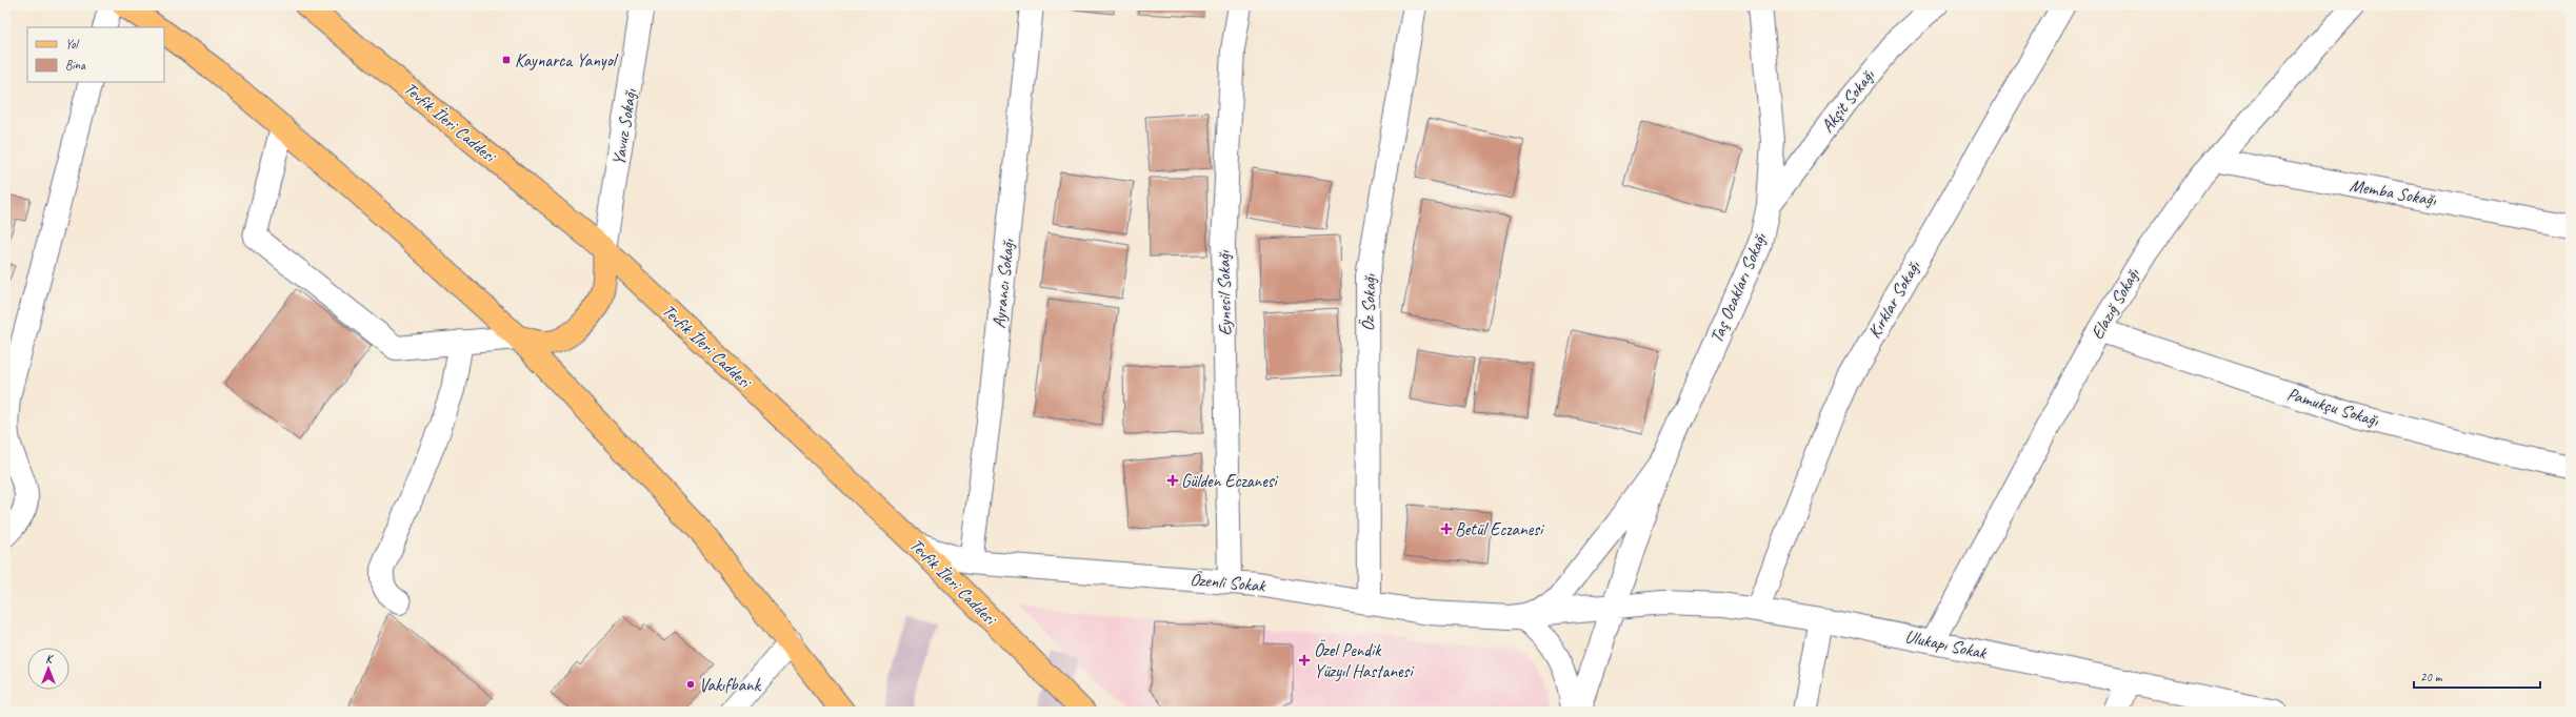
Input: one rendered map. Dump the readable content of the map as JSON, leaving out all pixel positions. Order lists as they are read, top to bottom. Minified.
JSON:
{"streets":{"main road":["Tevfik İleri Caddesi"],"street":["Akşit Sokağı","Yavuz Sokağı","Memba Sokağı","Ayrancı Sokağı","Taş Ocakları Sokağı","Eynesil Sokağı","Kırklar Sokağı","Öz Sokağı","Elazığ Sokağı","Pamukçu Sokağı","Özenli Sokak","Ulukapı Sokak"]},"crossings":[["Akşit Sokağı","Taş Ocakları Sokağı"],["Tevfik İleri Caddesi","Yavuz Sokağı"],["Tevfik İleri Caddesi","Özenli Sokak"],["Memba Sokağı","Elazığ Sokağı"],["Ayrancı Sokağı","Özenli Sokak"],["Eynesil Sokağı","Özenli Sokak"],["Kırklar Sokağı","Ulukapı Sokak"],["Öz Sokağı","Özenli Sokak"],["Elazığ Sokağı","Pamukçu Sokağı"],["Elazığ Sokağı","Ulukapı Sokak"],["Özenli Sokak","Ulukapı Sokak"]],"places":{"transit":["Kaynarca Yanyol"],"health":["Gülden Eczanesi","Betül Eczanesi","Özel Pendik Yüzyıl Hastanesi"],"other":["Vakıfbank"]},"legend":["Yol","Bina"],"scale_bar":"20 m","north":"top"}
